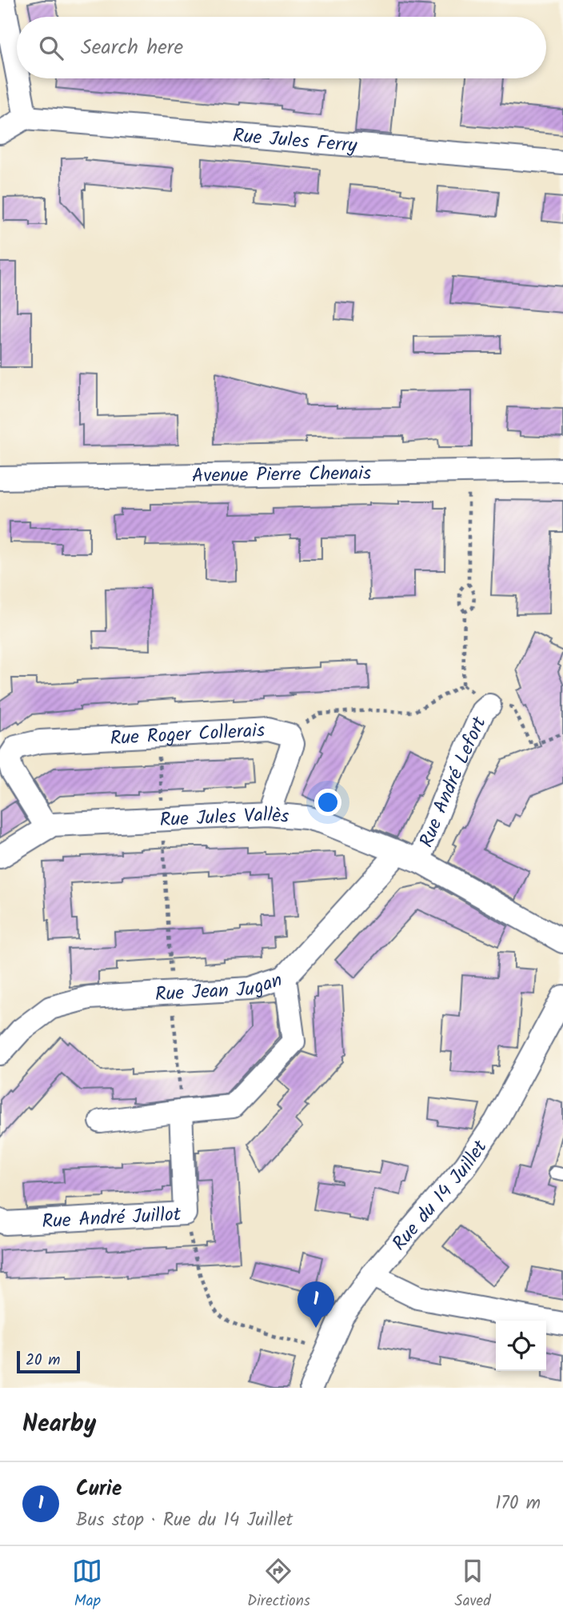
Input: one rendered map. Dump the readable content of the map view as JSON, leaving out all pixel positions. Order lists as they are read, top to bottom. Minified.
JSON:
{"streets":{"street":["Rue Jules Ferry","Avenue Pierre Chenais","Rue Roger Collerais","Rue André Lefort","Rue Jules Vallès","Rue Jean Jugan","Rue du 14 Juillet","Rue André Juillot"]},"crossings":[["Rue Roger Collerais","Rue Jules Vallès"],["Rue André Lefort","Rue Jules Vallès"],["Rue André Lefort","Rue Jean Jugan"],["Rue Jules Vallès","Rue Jean Jugan"]],"scale_bar":"20 m","page":{"search":"Search here","pins":"1","scale":"20 m","heading":"Nearby","list":[{"mark":"1","name":"Curie","note":"Bus stop · Rue du 14 Juillet","value":"170 m"}],"nav":["Map","Directions","Saved"]}}
